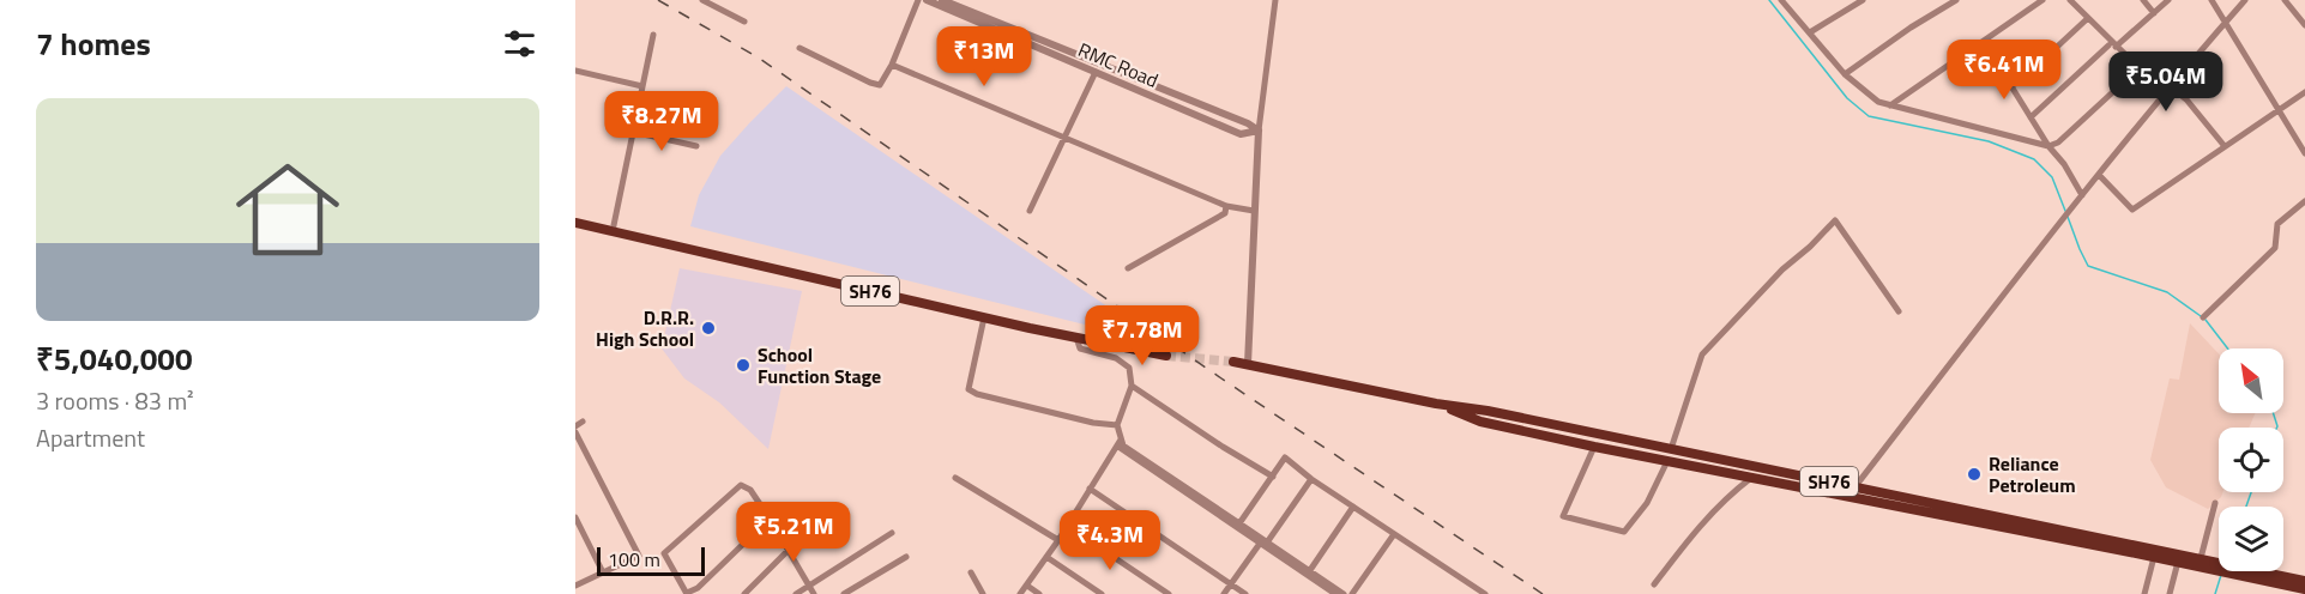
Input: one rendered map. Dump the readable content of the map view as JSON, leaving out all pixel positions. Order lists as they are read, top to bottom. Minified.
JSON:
{"streets":{"main road":["SH76"],"street":["RMC Road"]},"places":["D.R.R. High School","School Function Stage","Reliance Petroleum"],"scale_bar":"100 m","north":"top left","page":{"heading":"7 homes","price":["₹13M","₹6.41M","₹5.04M","₹8.27M","₹7.78M","₹5.21M","₹4.3M"],"list":[{"name":"₹5,040,000","note":"3 rooms · 83 m² · Apartment"}],"scale":"100 m"}}
